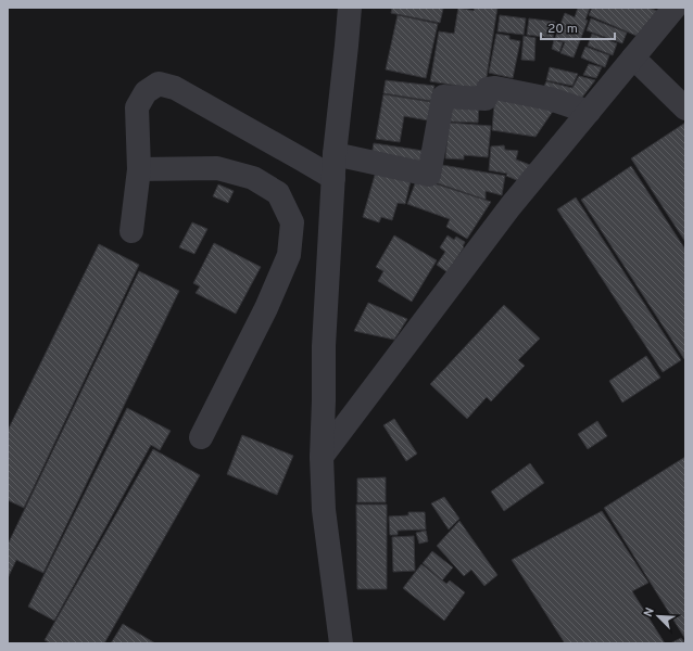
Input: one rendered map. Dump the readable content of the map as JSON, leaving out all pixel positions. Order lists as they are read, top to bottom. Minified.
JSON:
{"scale_bar":"20 m","north":"top left"}
